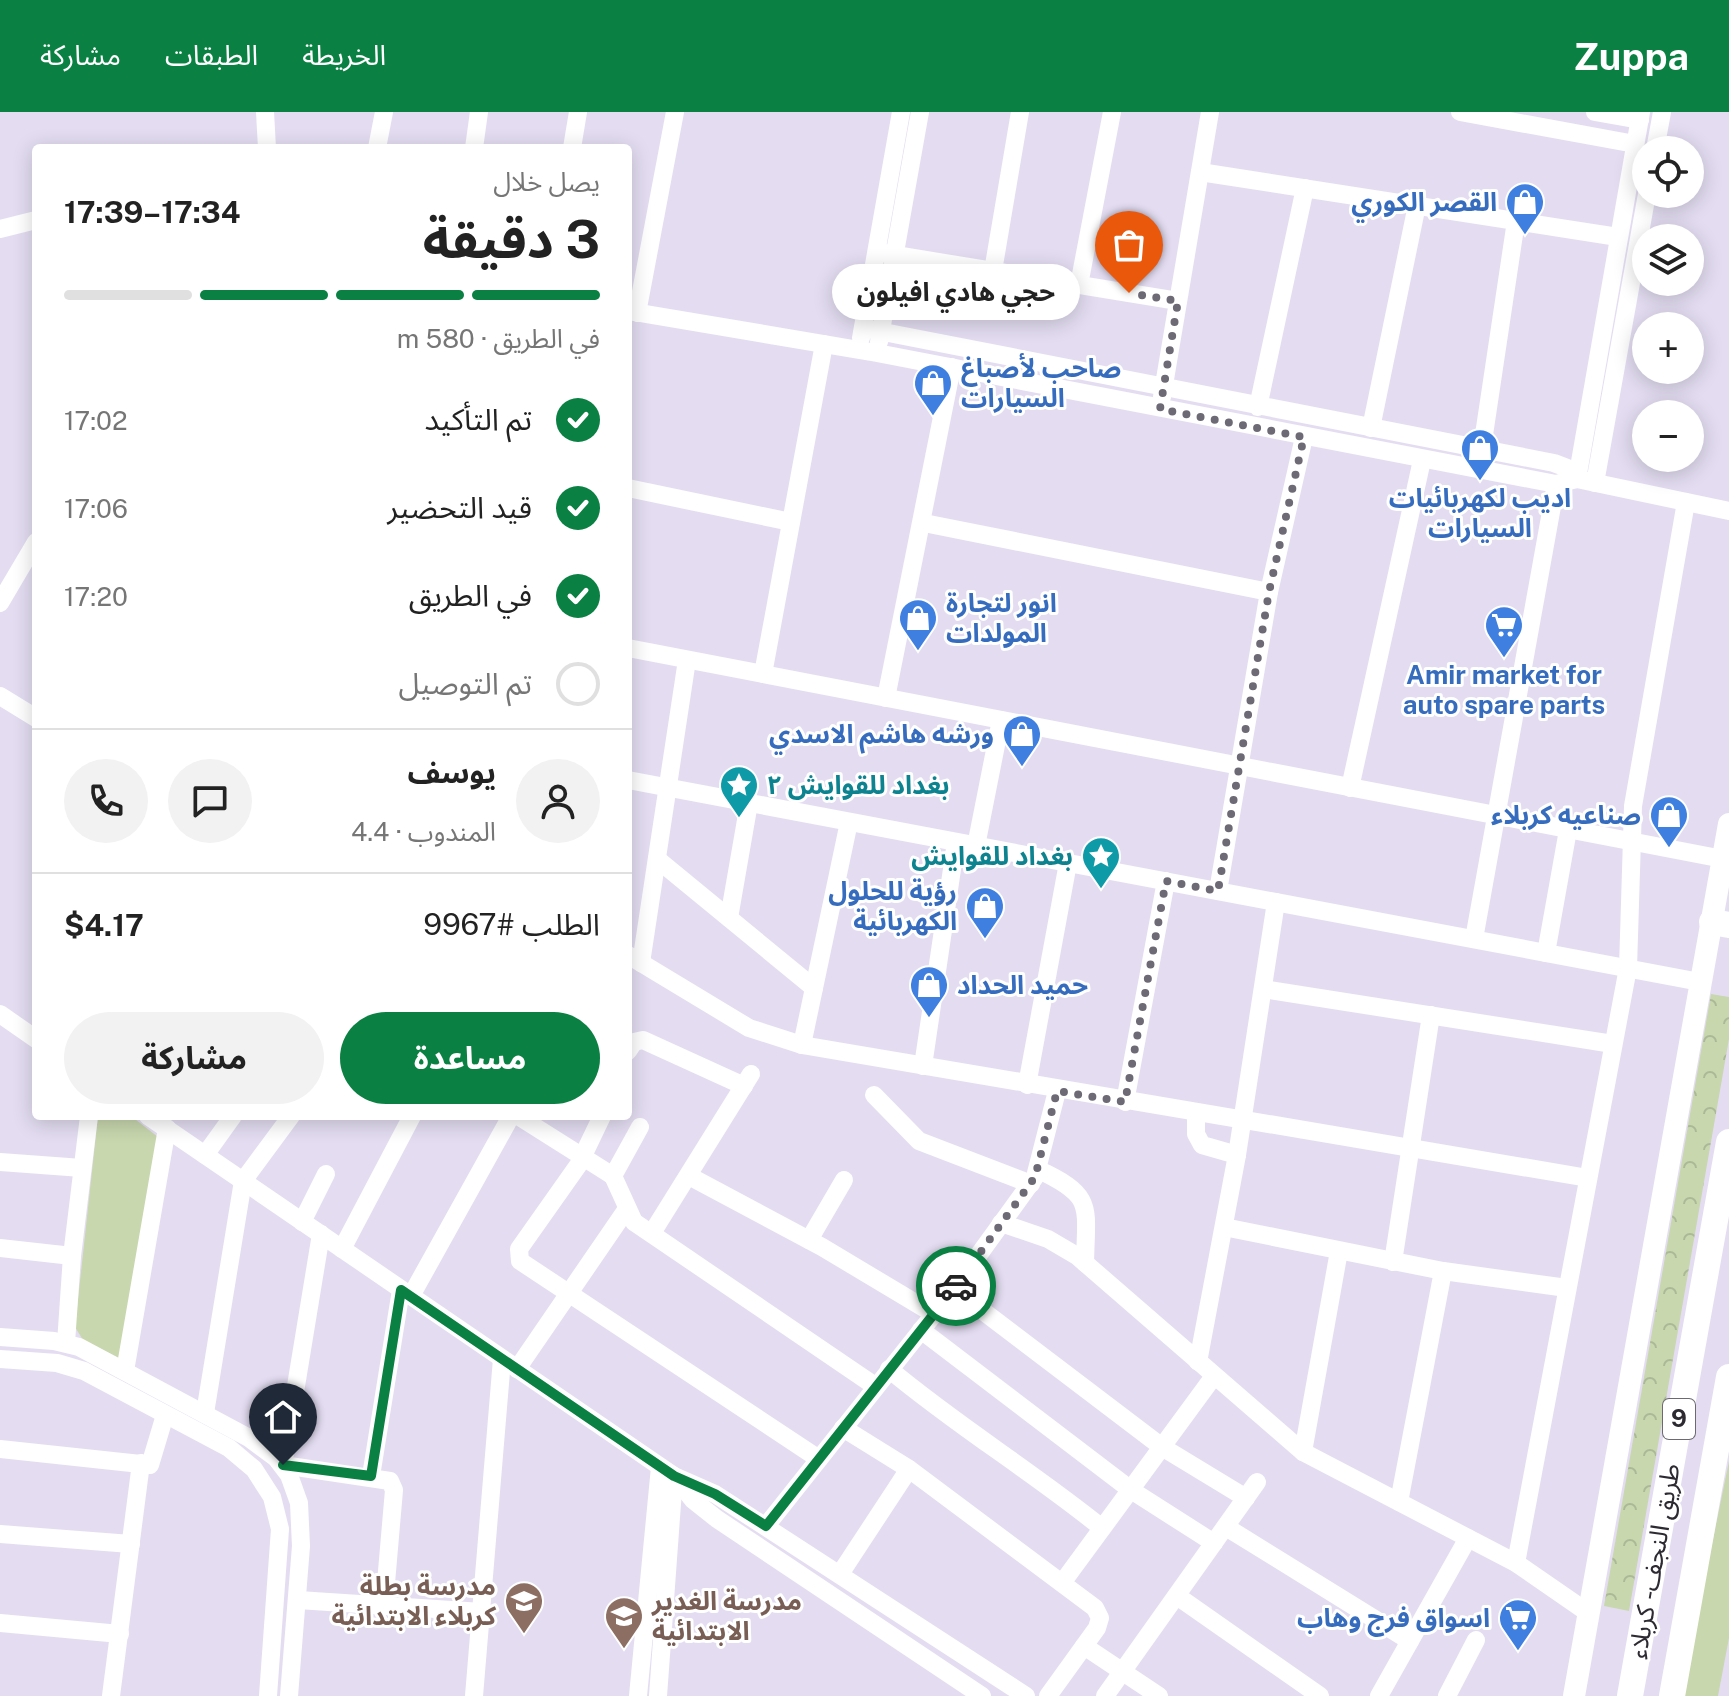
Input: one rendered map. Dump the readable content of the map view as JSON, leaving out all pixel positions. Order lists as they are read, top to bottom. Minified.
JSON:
{"streets":{"highway":["9","طريق النجف - كربلاء"]},"places":{"shop":["القصر الكوري","صاحب لأصباغ السيارات","اديب لكهربائيات السيارات","انور لتجارة المولدات","ورشه هاشم الاسدي","صناعيه كربلاء","رؤية للحلول الكهربائية","حميد الحداد"],"other":["حجي هادي افيلون"],"supermarket":["Amir market for auto spare parts","اسواق فرج وهاب"],"place":["بغداد للقوايش ٢","بغداد للقوايش"],"school or university":["مدرسة بطلة كربلاء الابتدائية","مدرسة الغدير الابتدائية"]},"page":{"header":"Zuppa","nav":["الخريطة","الطبقات","مشاركة"],"map_buttons":["+","−"],"heading":["3 دقيقة","يصل خلال","17:34–17:39"],"panel":["يوسف","المندوب · 4.4","الطلب #9967","$4.17"],"bubble":"حجي هادي افيلون","bar":"في الطريق · 580 m","list":[["تم التأكيد","17:02"],["قيد التحضير","17:06"],["في الطريق","17:20"],"تم التوصيل"],"buttons":["مساعدة","مشاركة"]}}
